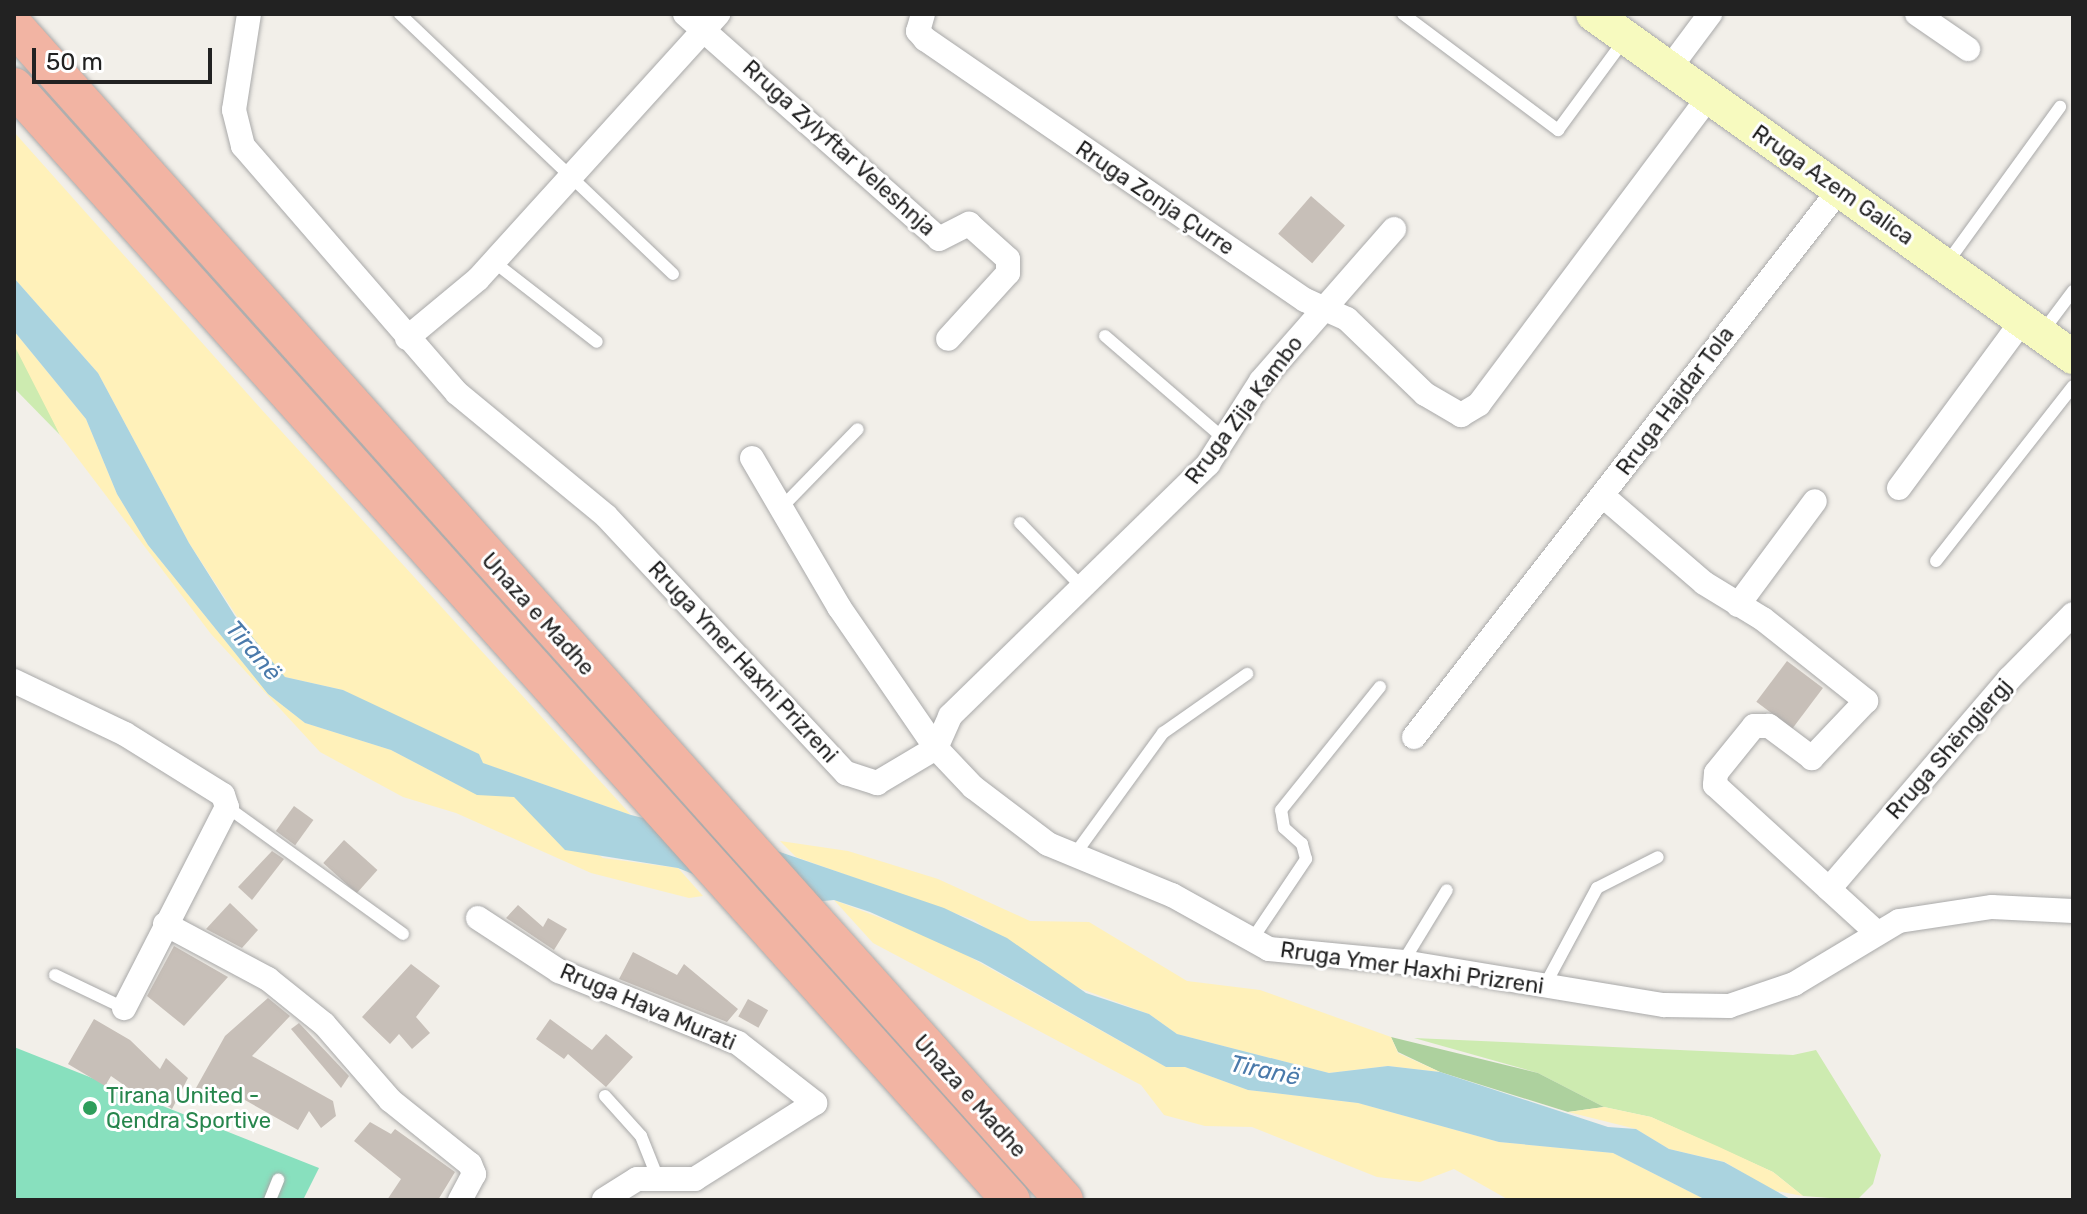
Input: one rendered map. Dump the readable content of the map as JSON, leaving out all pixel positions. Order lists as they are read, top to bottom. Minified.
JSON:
{"streets":{"highway":["Unaza e Madhe"],"main road":["Rruga Azem Galica"],"street":["Rruga Zylyftar Veleshnja","Rruga Zonja Çurre","Rruga Hajdar Tola","Rruga Zija Kambo","Rruga Ymer Haxhi Prizreni","Rruga Shëngjergj","Rruga Hava Murati"]},"crossings":[["Rruga Zylyftar Veleshnja","Rruga Ymer Haxhi Prizreni"],["Rruga Azem Galica","Rruga Hajdar Tola"],["Rruga Zonja Çurre","Rruga Zija Kambo"],["Rruga Zija Kambo","Rruga Ymer Haxhi Prizreni"]],"water":["Tiranë"],"places":["Tirana United - Qendra Sportive"],"scale_bar":"50 m"}
